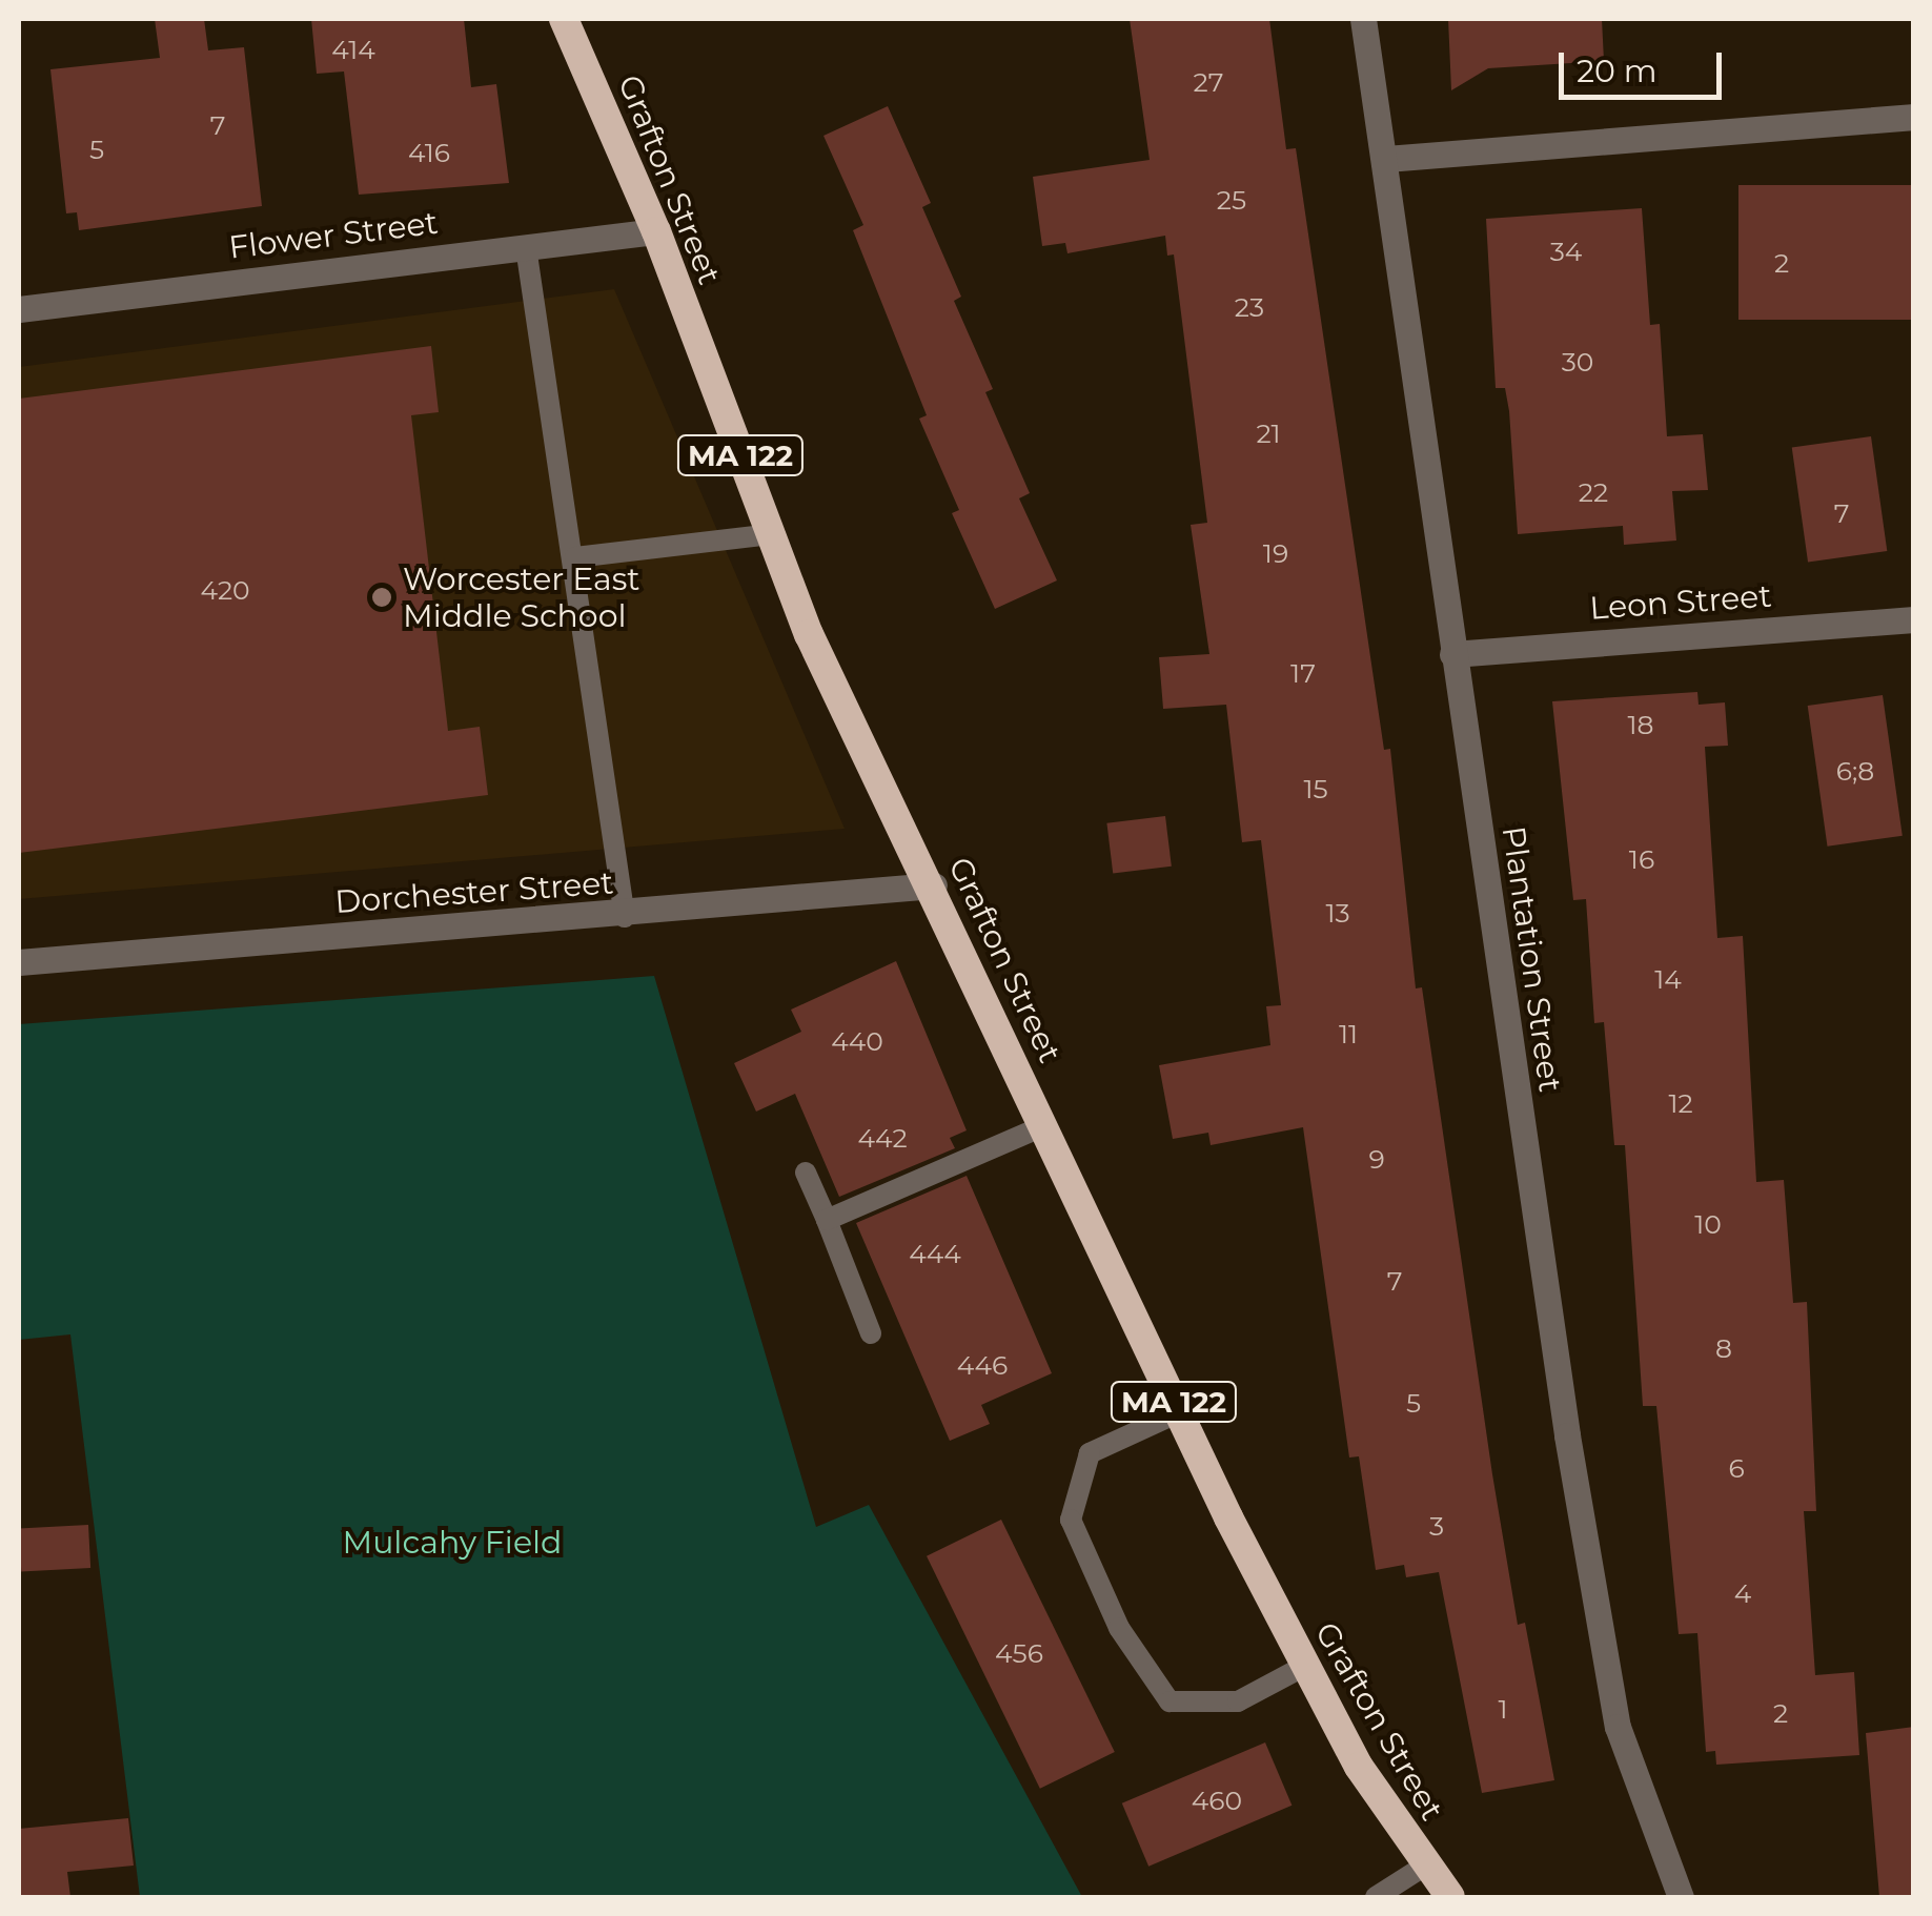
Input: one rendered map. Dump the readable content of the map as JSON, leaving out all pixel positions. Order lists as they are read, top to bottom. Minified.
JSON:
{"streets":{"highway":["Grafton Street","MA 122"],"street":["Flower Street","Leon Street","Dorchester Street","Plantation Street"]},"crossings":[["Grafton Street","Flower Street"],["Grafton Street","Dorchester Street"],["Leon Street","Plantation Street"]],"parks":["Mulcahy Field"],"places":["Worcester East Middle School"],"house_numbers":["414","27","7","5","416","25","34","2","23","30","21","22","7","19","420","17","18","6;8","15","16","13","14","11","440","12","442","9","10","444","7","8","446","5","6","3","4","456","1","2","460"],"scale_bar":"20 m"}
